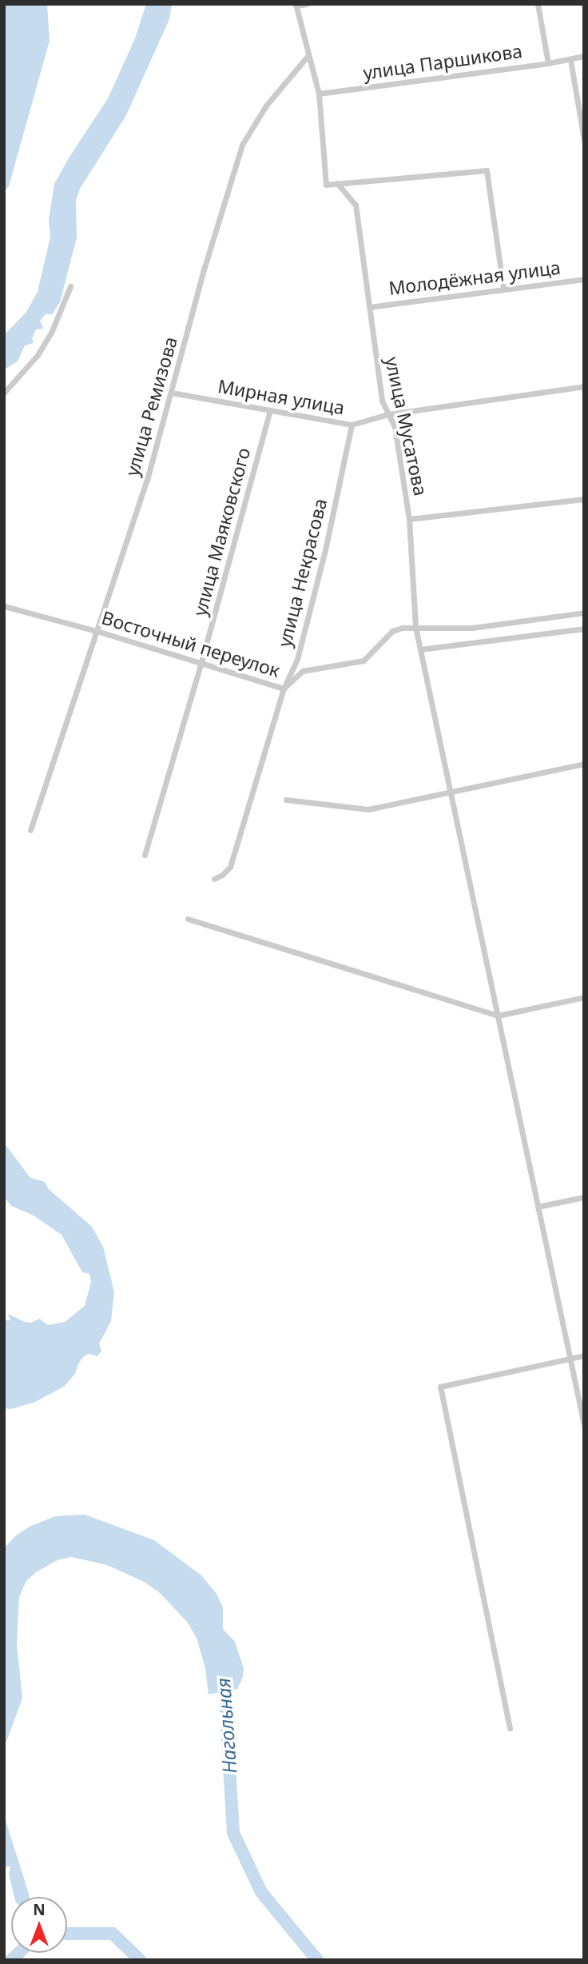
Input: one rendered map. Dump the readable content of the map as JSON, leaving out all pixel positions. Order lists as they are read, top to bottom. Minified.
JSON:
{"streets":{"street":["улица Паршикова","Молодёжная улица","Мирная улица","улица Ремизова","улица Мусатова","улица Маяковского","улица Некрасова","Восточный переулок"]},"crossings":[["улица Паршикова","улица Мусатова"],["Молодёжная улица","улица Мусатова"],["Мирная улица","улица Ремизова"],["Мирная улица","улица Мусатова"],["Мирная улица","улица Маяковского"],["Мирная улица","улица Некрасова"],["улица Ремизова","Восточный переулок"],["улица Мусатова","Восточный переулок"],["улица Маяковского","Восточный переулок"],["улица Некрасова","Восточный переулок"]],"water":["Нагольная"],"north":"top"}
